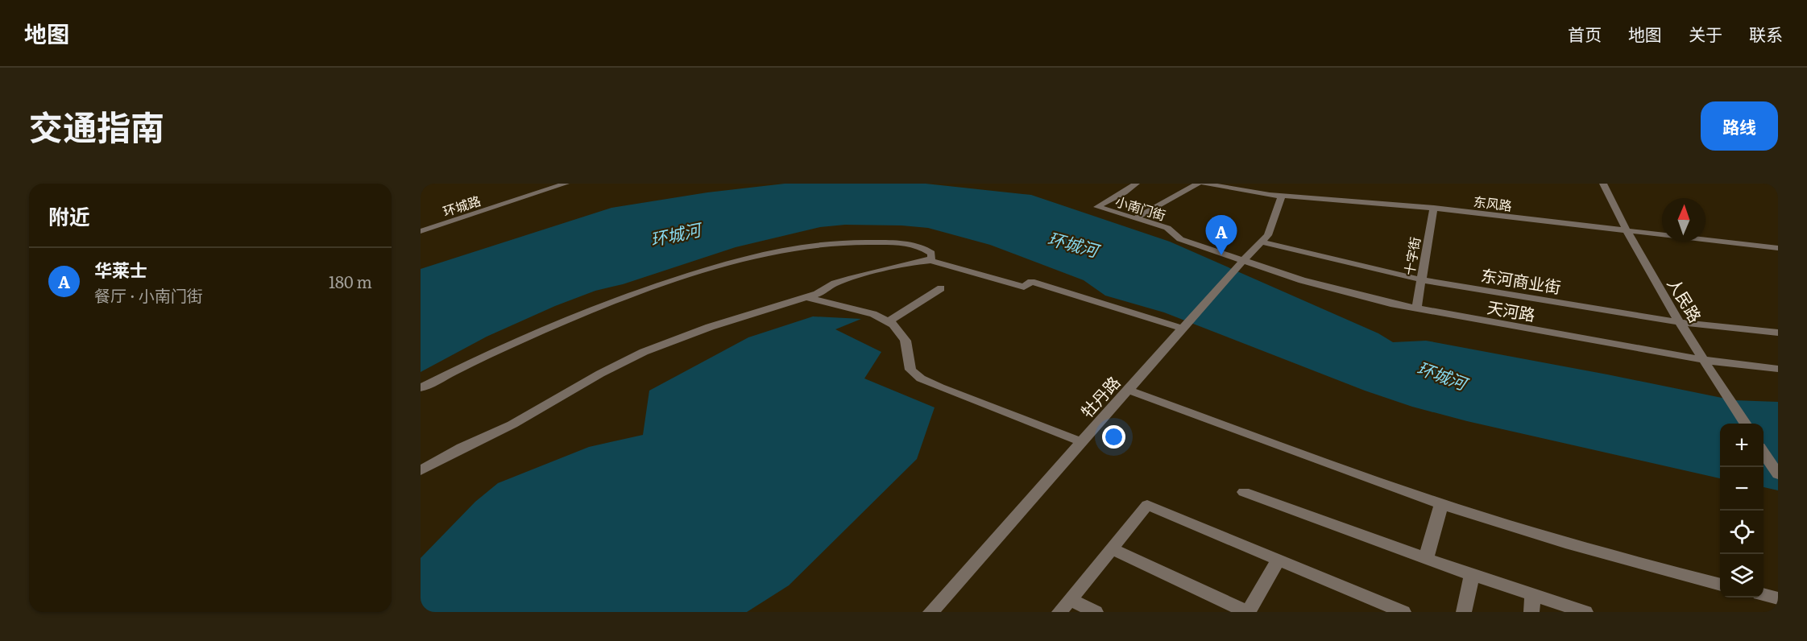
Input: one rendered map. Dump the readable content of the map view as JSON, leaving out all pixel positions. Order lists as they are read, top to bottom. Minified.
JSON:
{"streets":{"street":["东风路","环城路","小南门街","十字街","东河商业街","人民路","天河路","牡丹路"]},"crossings":[["东风路","十字街"],["东风路","人民路"],["东风路","牡丹路"],["小南门街","天河路"],["小南门街","牡丹路"],["十字街","东河商业街"],["十字街","天河路"],["东河商业街","人民路"],["东河商业街","牡丹路"],["人民路","天河路"],["天河路","牡丹路"]],"water":["环城河"],"north":"top","page":{"header":"地图","nav":["首页","地图","关于","联系"],"title":"交通指南","buttons":"路线","heading":"附近","pins":"A","list":[{"mark":"A","name":"华莱士","note":"餐厅 · 小南门街","value":"180 m"}],"map_buttons":["+","−"]}}
